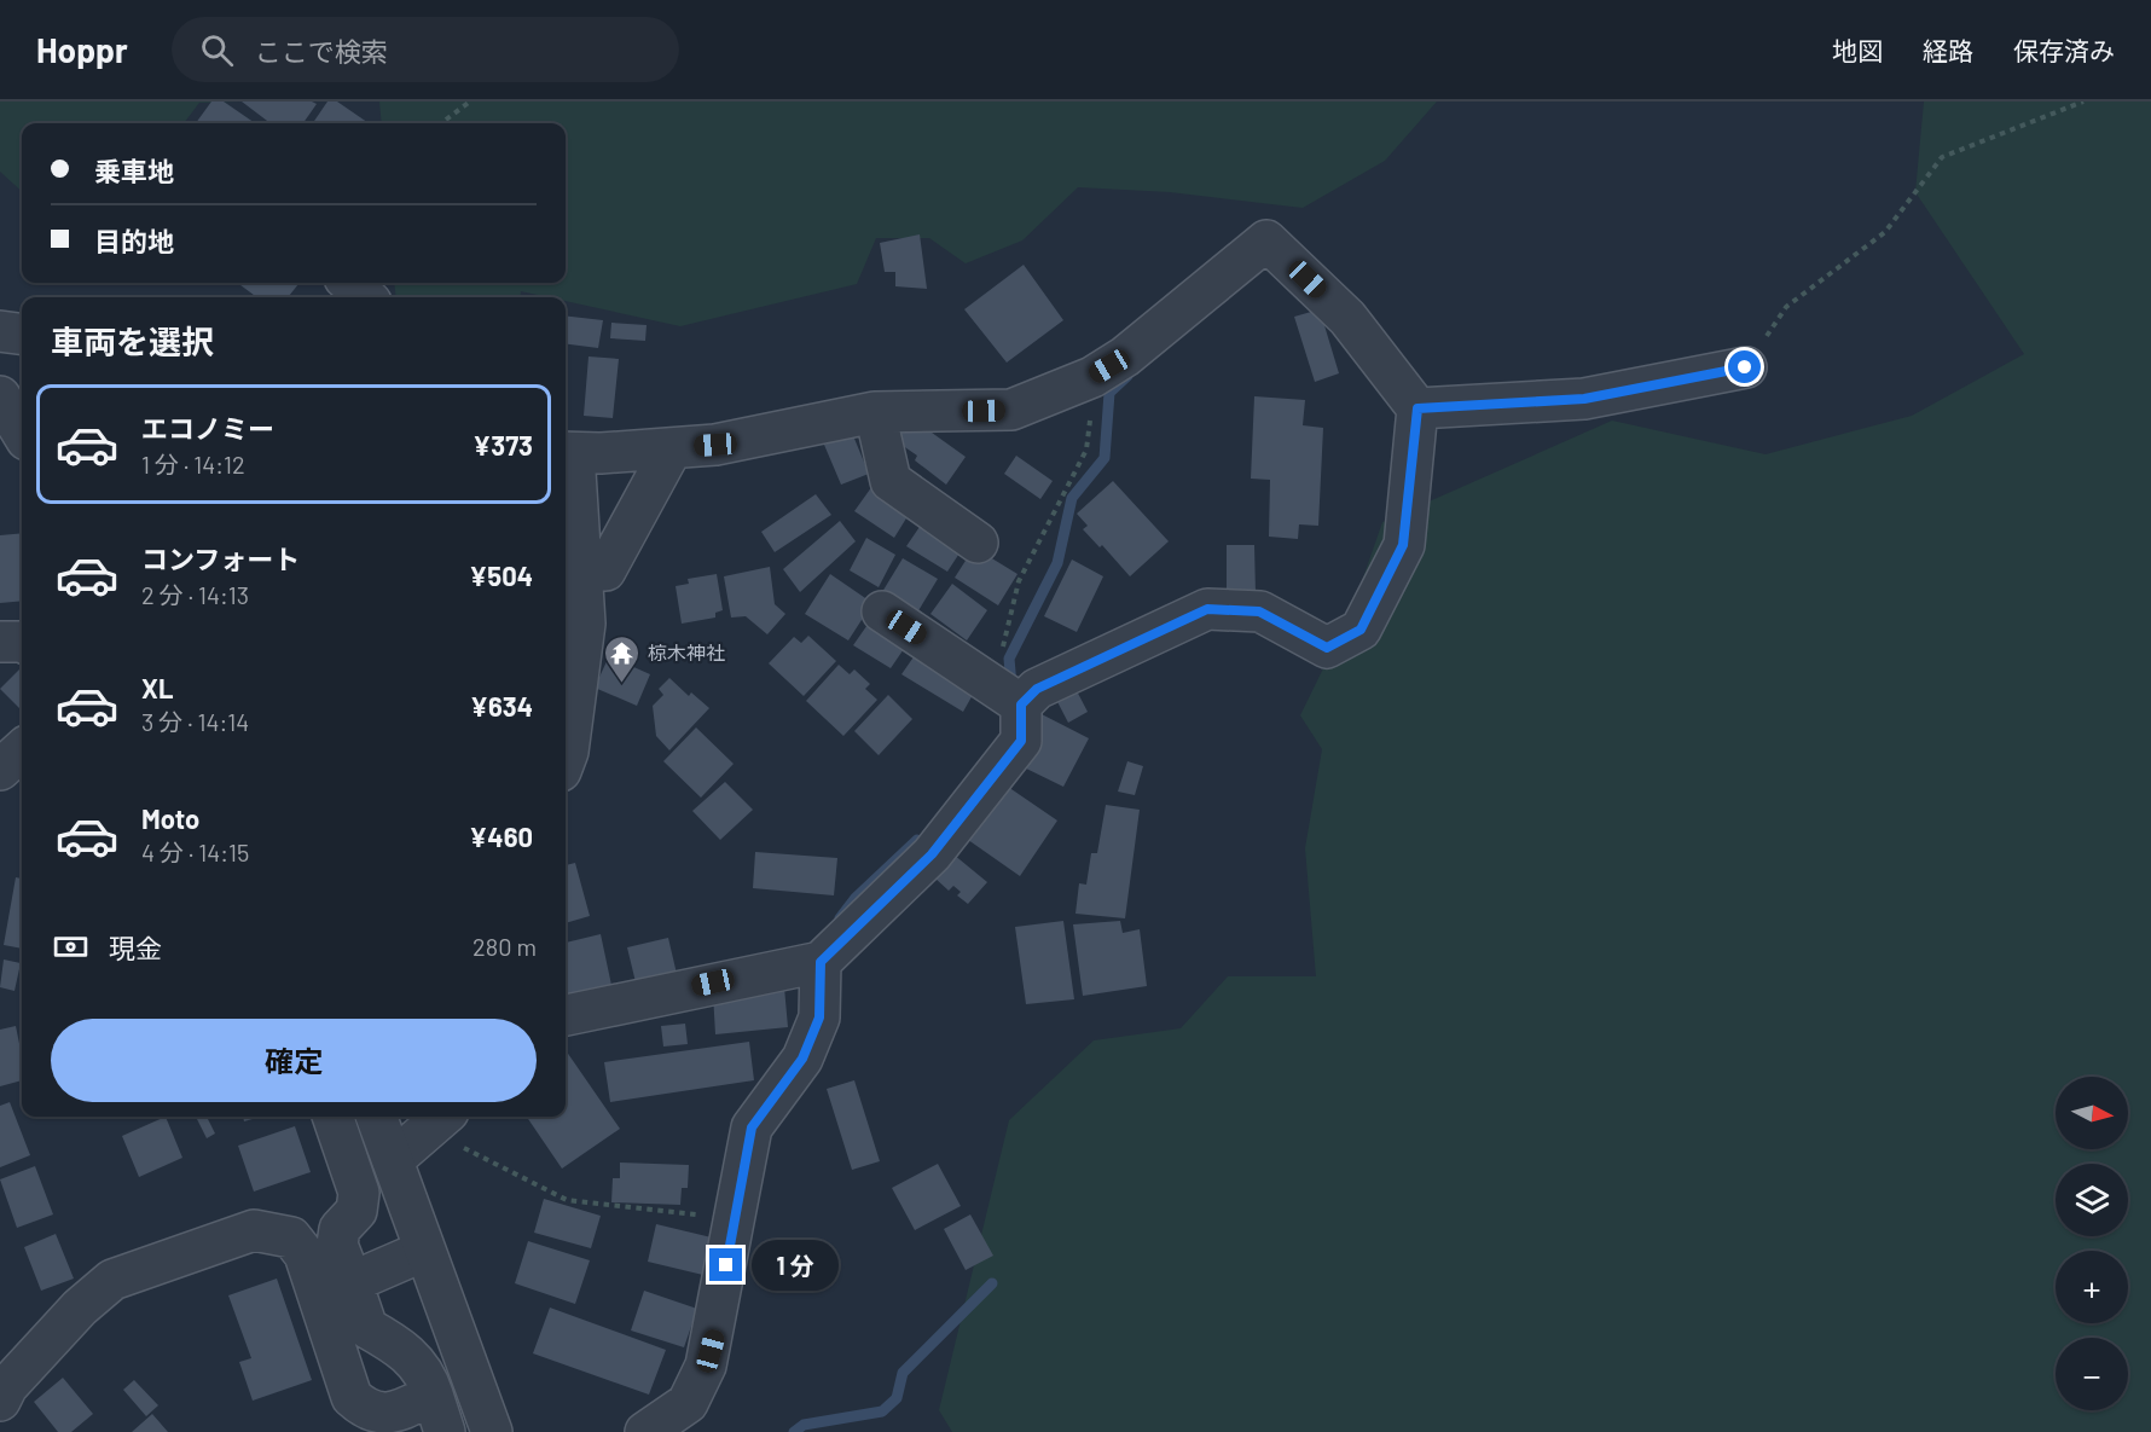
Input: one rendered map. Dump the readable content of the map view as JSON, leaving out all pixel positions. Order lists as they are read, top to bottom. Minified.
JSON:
{"places":{"temple":["椋木神社"]},"north":"right","page":{"header":"Hoppr","search":"ここで検索","nav":["地図","経路","保存済み"],"banner":["乗車地","目的地"],"heading":"車両を選択","list":[{"name":"エコノミー","note":"1 分 · 14:12","value":"¥373"},{"name":"コンフォート","note":"2 分 · 14:13","value":"¥504"},{"name":"XL","note":"3 分 · 14:14","value":"¥634"},{"name":"Moto","note":"4 分 · 14:15","value":"¥460"}],"pay":["現金","280 m"],"buttons":"確定","map_buttons":["+","−"],"bubble":"1 分"}}
